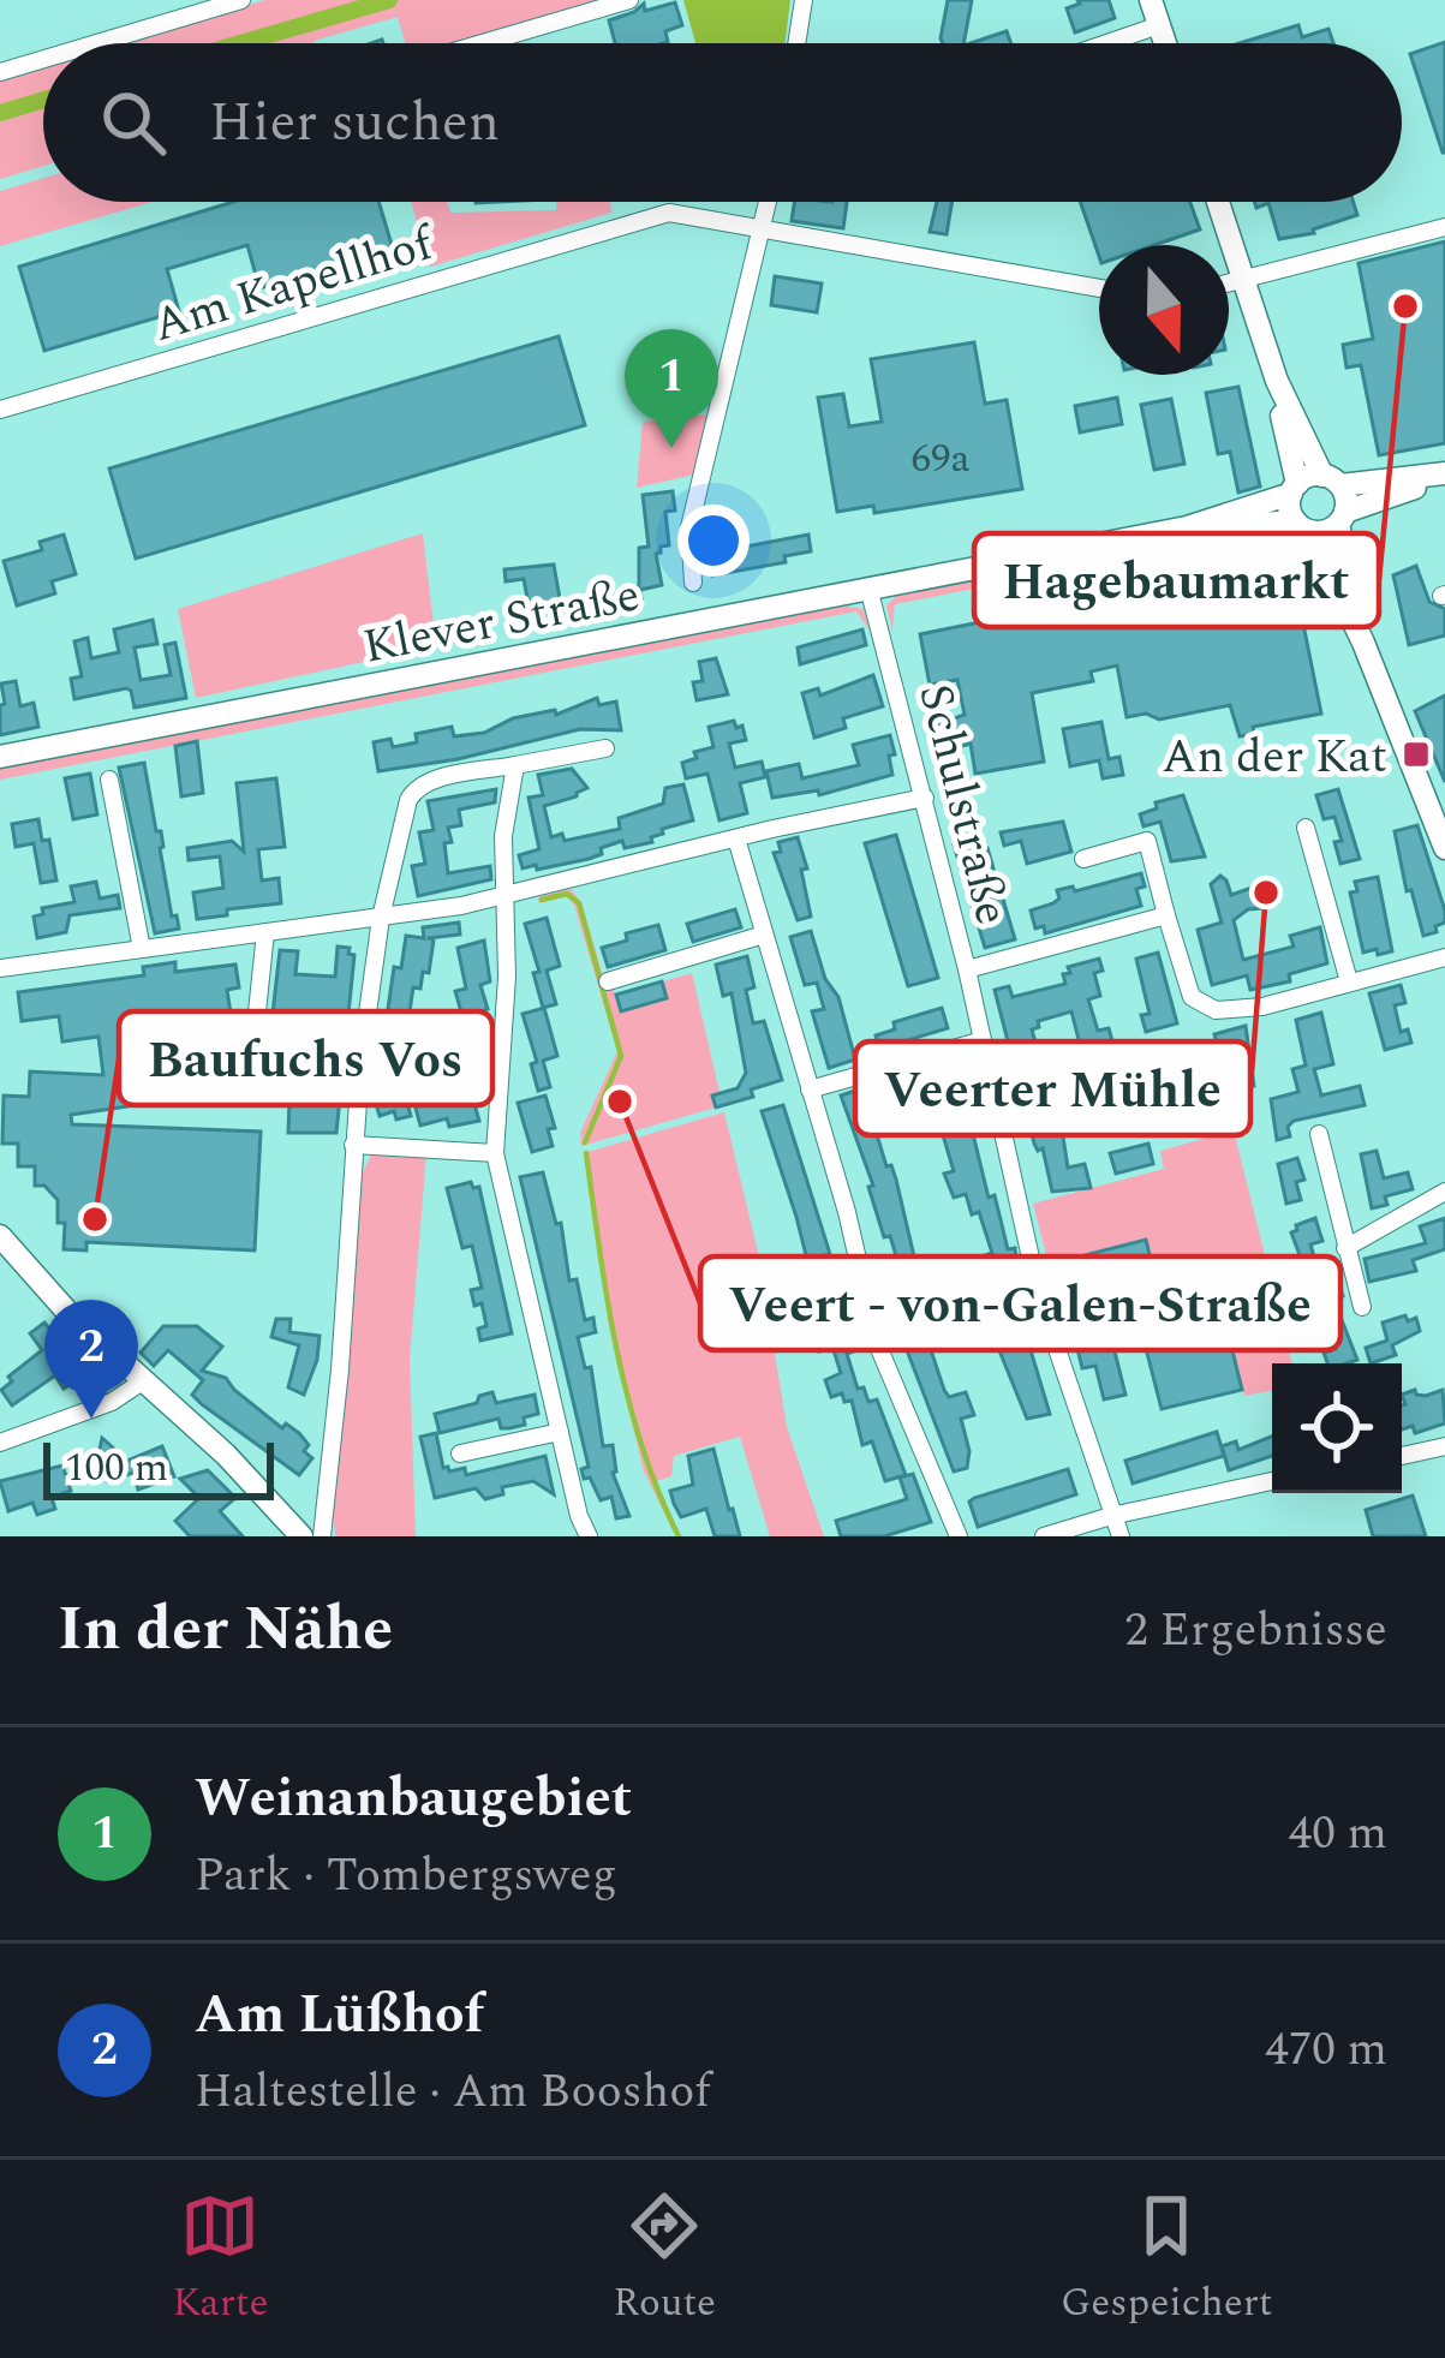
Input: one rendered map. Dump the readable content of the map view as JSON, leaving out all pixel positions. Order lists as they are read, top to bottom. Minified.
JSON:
{"streets":{"main road":["Klever Straße"],"street":["Am Kapellhof","Schulstraße"]},"crossings":[["Klever Straße","Schulstraße"]],"places":{"other":["Hagebaumarkt","Veerter Mühle","Veert - von-Galen-Straße","Baufuchs Vos"],"transit":["An der Kat"]},"house_numbers":["69a"],"scale_bar":"100 m","north":"bottom","page":{"search":"Hier suchen","pins":["1","2"],"scale":"100 m","heading":["In der Nähe","2 Ergebnisse"],"list":[{"mark":"1","name":"Weinanbaugebiet","note":"Park · Tombergsweg","value":"40 m"},{"mark":"2","name":"Am Lüßhof","note":"Haltestelle · Am Booshof","value":"470 m"}],"nav":["Karte","Route","Gespeichert"]}}
